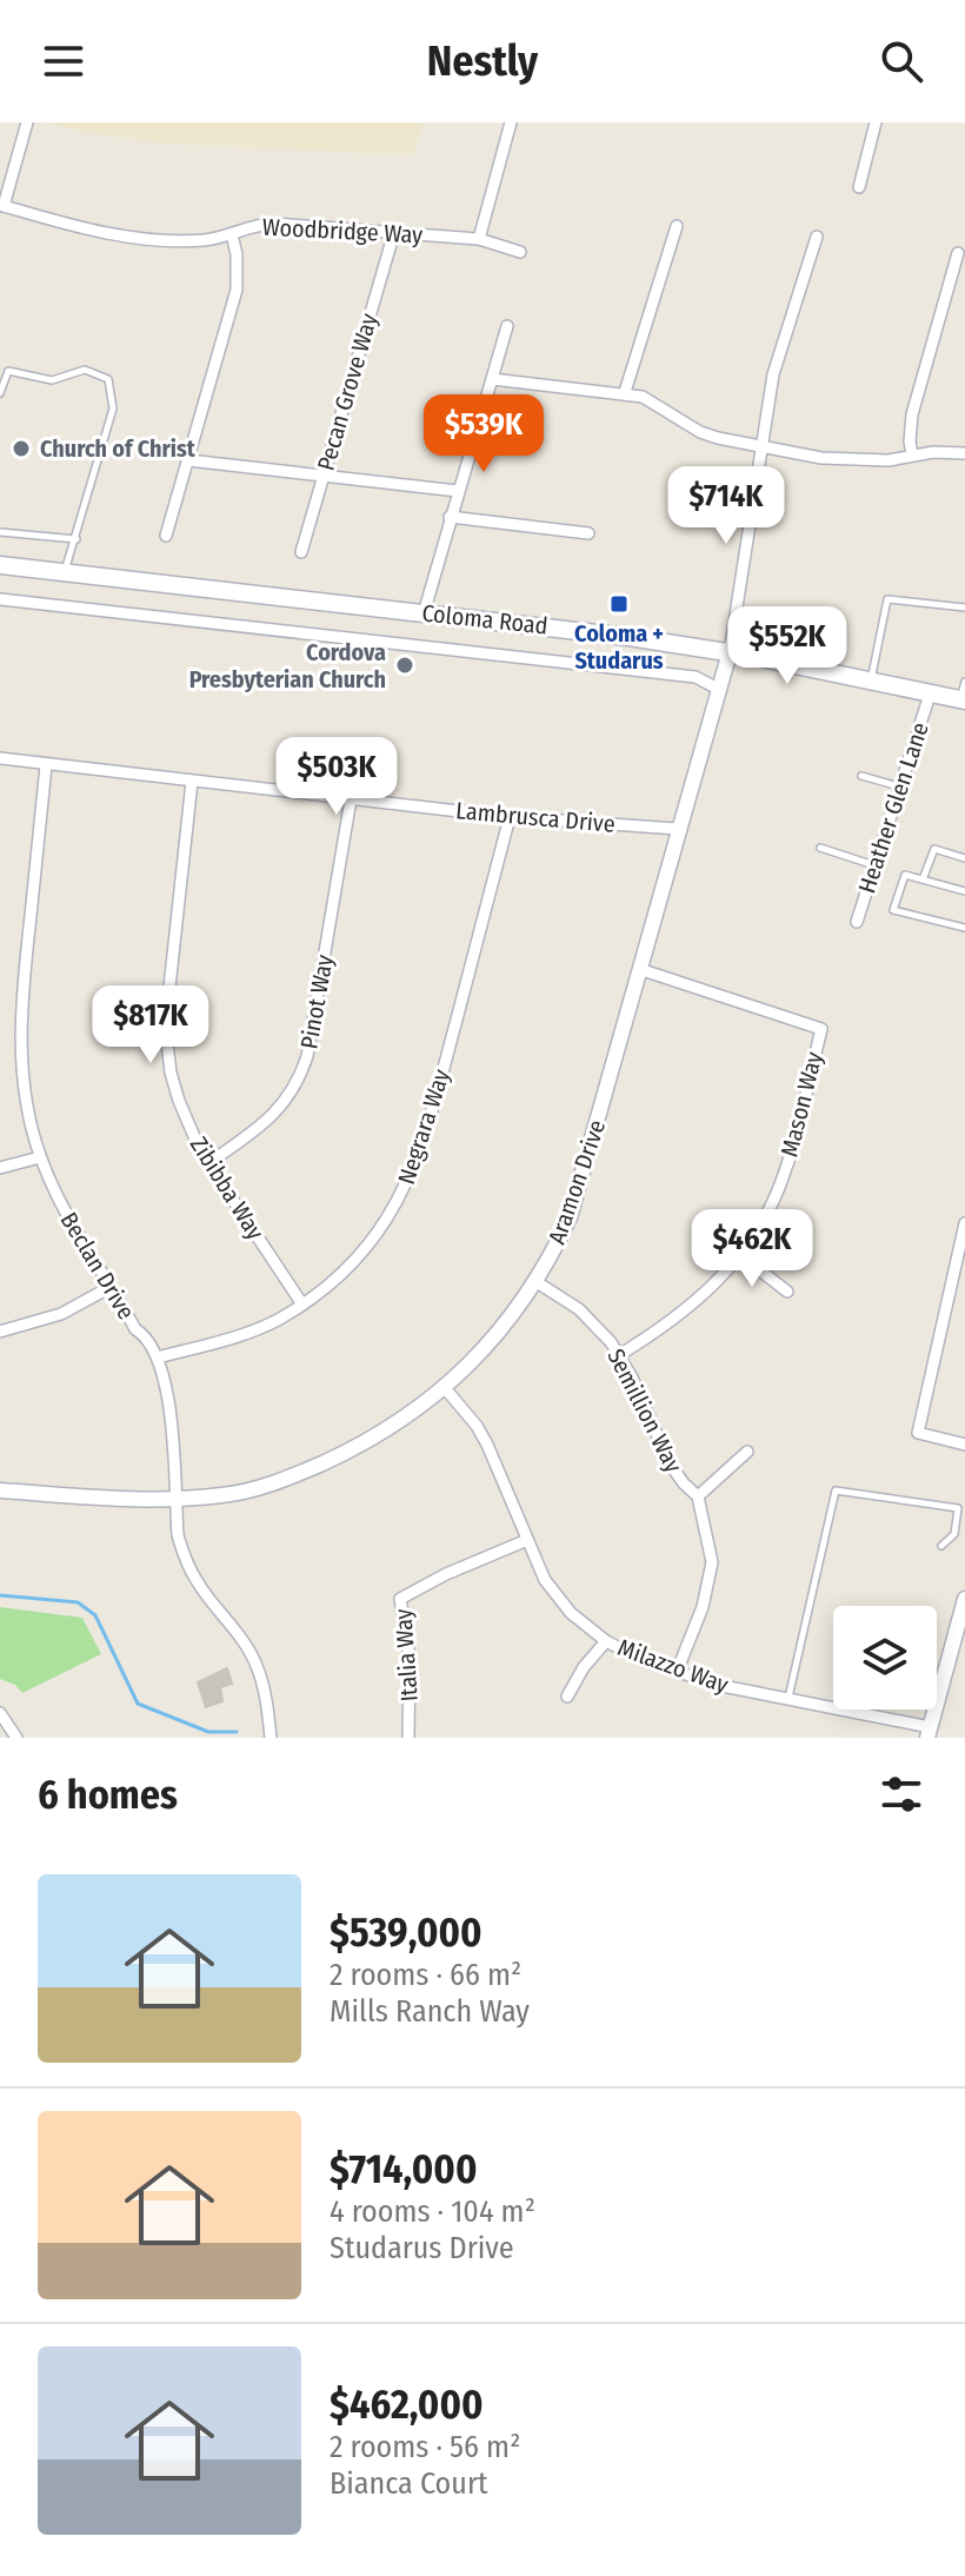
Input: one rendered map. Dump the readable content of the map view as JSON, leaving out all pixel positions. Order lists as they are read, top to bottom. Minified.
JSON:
{"streets":{"main road":["Coloma Road"],"street":["Woodbridge Way","Pecan Grove Way","Heather Glen Lane","Lambrusca Drive","Pinot Way","Mason Way","Negrara Way","Aramon Drive","Zibibba Way","Beclan Drive","Semillion Way","Italia Way","Milazzo Way"]},"crossings":[["Woodbridge Way","Pecan Grove Way"],["Coloma Road","Heather Glen Lane"],["Coloma Road","Aramon Drive"],["Lambrusca Drive","Pinot Way"],["Lambrusca Drive","Negrara Way"],["Lambrusca Drive","Aramon Drive"],["Lambrusca Drive","Zibibba Way"],["Lambrusca Drive","Beclan Drive"],["Pinot Way","Zibibba Way"],["Mason Way","Aramon Drive"],["Mason Way","Semillion Way"],["Negrara Way","Zibibba Way"],["Negrara Way","Beclan Drive"],["Aramon Drive","Beclan Drive"],["Aramon Drive","Semillion Way"],["Aramon Drive","Milazzo Way"],["Semillion Way","Milazzo Way"],["Italia Way","Milazzo Way"]],"places":{"other":["Church of Christ","Cordova Presbyterian Church"],"transit":["Coloma + Studarus"]},"page":{"header":"Nestly","price":["$539K","$714K","$552K","$503K","$817K","$462K"],"heading":"6 homes","list":[{"name":"$539,000","note":"2 rooms · 66 m² · Mills Ranch Way"},{"name":"$714,000","note":"4 rooms · 104 m² · Studarus Drive"},{"name":"$462,000","note":"2 rooms · 56 m² · Bianca Court"}]}}
